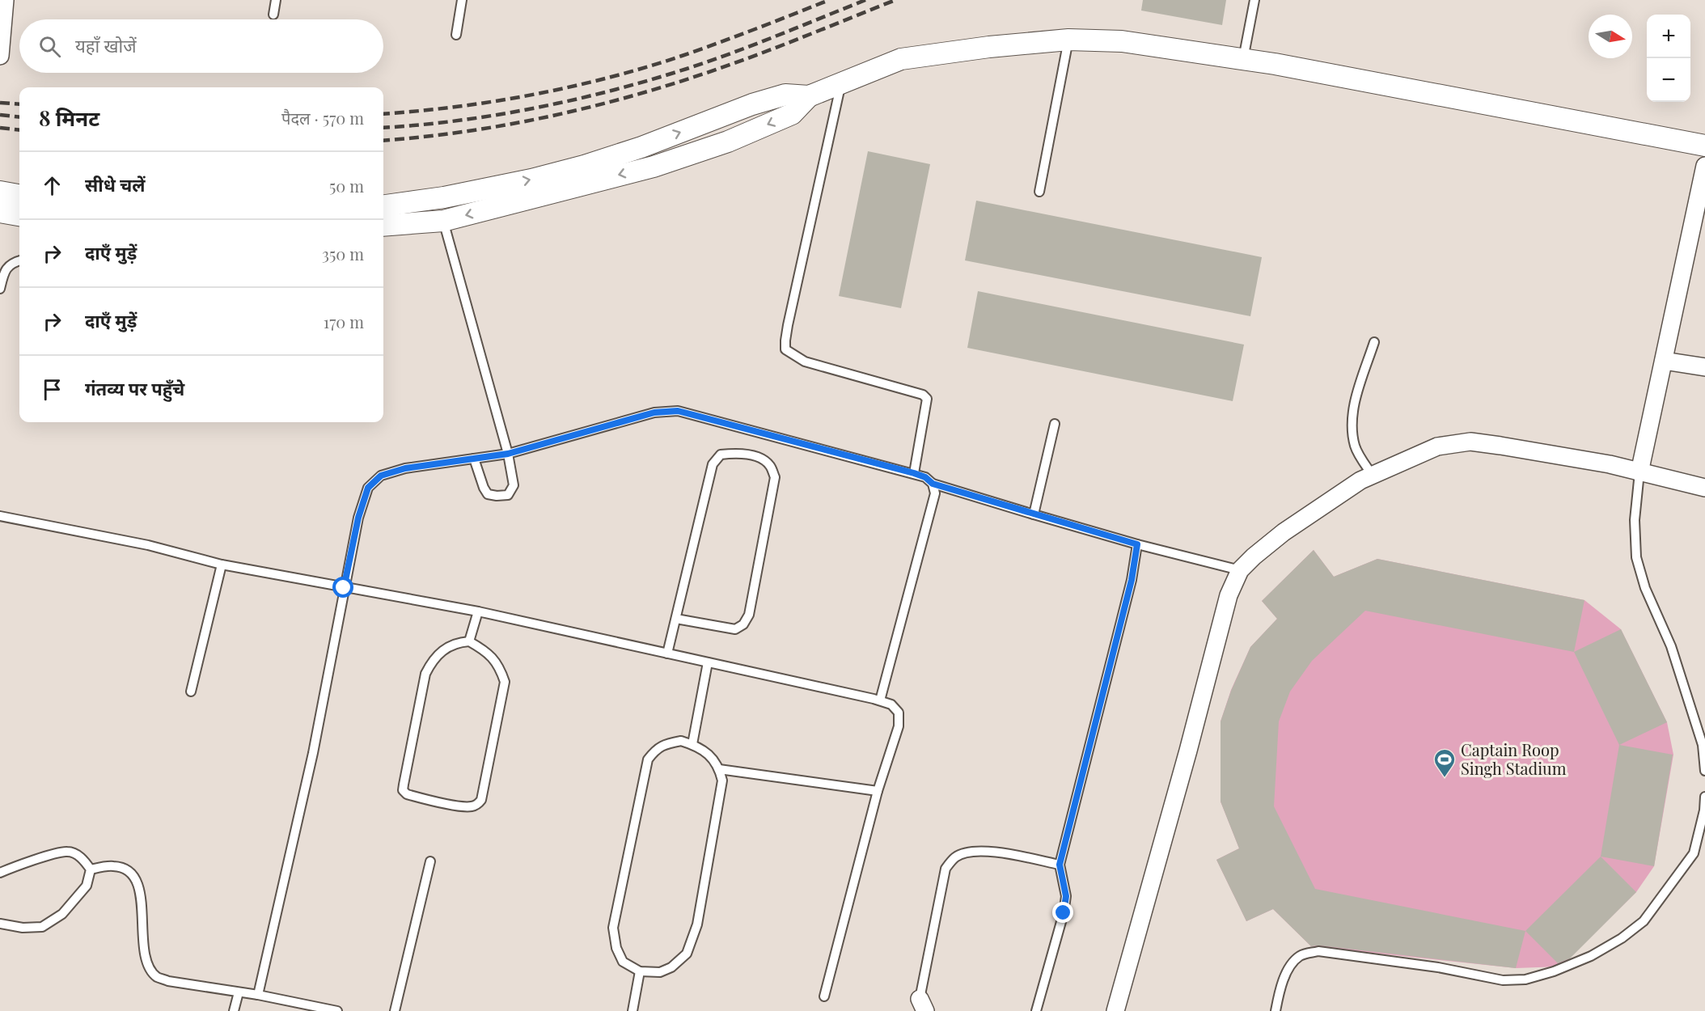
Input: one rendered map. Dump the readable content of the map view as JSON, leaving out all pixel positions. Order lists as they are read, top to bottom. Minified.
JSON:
{"places":{"sports":["Captain Roop Singh Stadium"]},"north":"right","page":{"map_buttons":["+","−"],"search":"यहाँ खोजें","heading":["8 मिनट","पैदल · 570 m"],"list":[["सीधे चलें","50 m"],["दाएँ मुड़ें","350 m"],["दाएँ मुड़ें","170 m"],"गंतव्य पर पहुँचे"]}}
